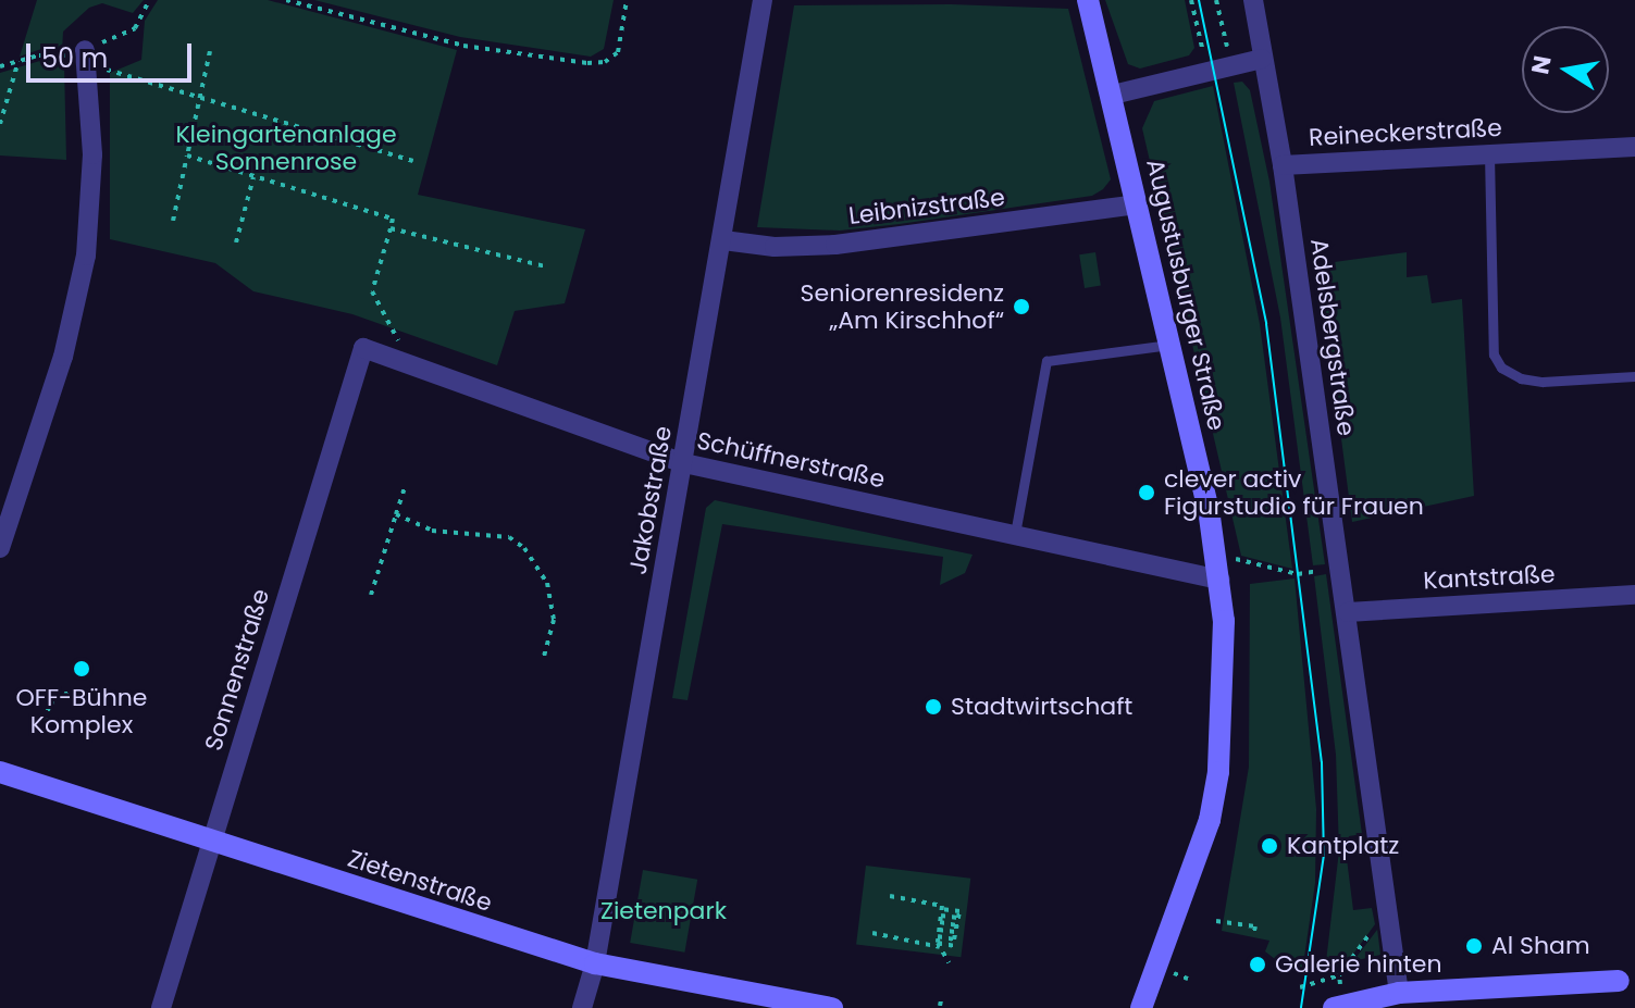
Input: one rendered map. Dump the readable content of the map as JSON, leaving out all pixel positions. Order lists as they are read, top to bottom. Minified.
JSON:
{"streets":{"main road":["Augustusburger Straße","Zietenstraße"],"street":["Reineckerstraße","Leibnizstraße","Adelsbergstraße","Schüffnerstraße","Jakobstraße","Kantstraße","Sonnenstraße"]},"crossings":[["Reineckerstraße","Adelsbergstraße"],["Leibnizstraße","Augustusburger Straße"],["Leibnizstraße","Jakobstraße"],["Augustusburger Straße","Schüffnerstraße"],["Adelsbergstraße","Kantstraße"],["Schüffnerstraße","Jakobstraße"],["Schüffnerstraße","Sonnenstraße"],["Jakobstraße","Zietenstraße"],["Sonnenstraße","Zietenstraße"]],"parks":["Kleingartenanlage Sonnenrose","Zietenpark"],"places":["Seniorenresidenz „Am Kirschhof“","clever activ Figurstudio für Frauen","OFF-Bühne Komplex","Stadtwirtschaft","Kantplatz","Al Sham","Galerie hinten"],"scale_bar":"50 m","north":"left"}
